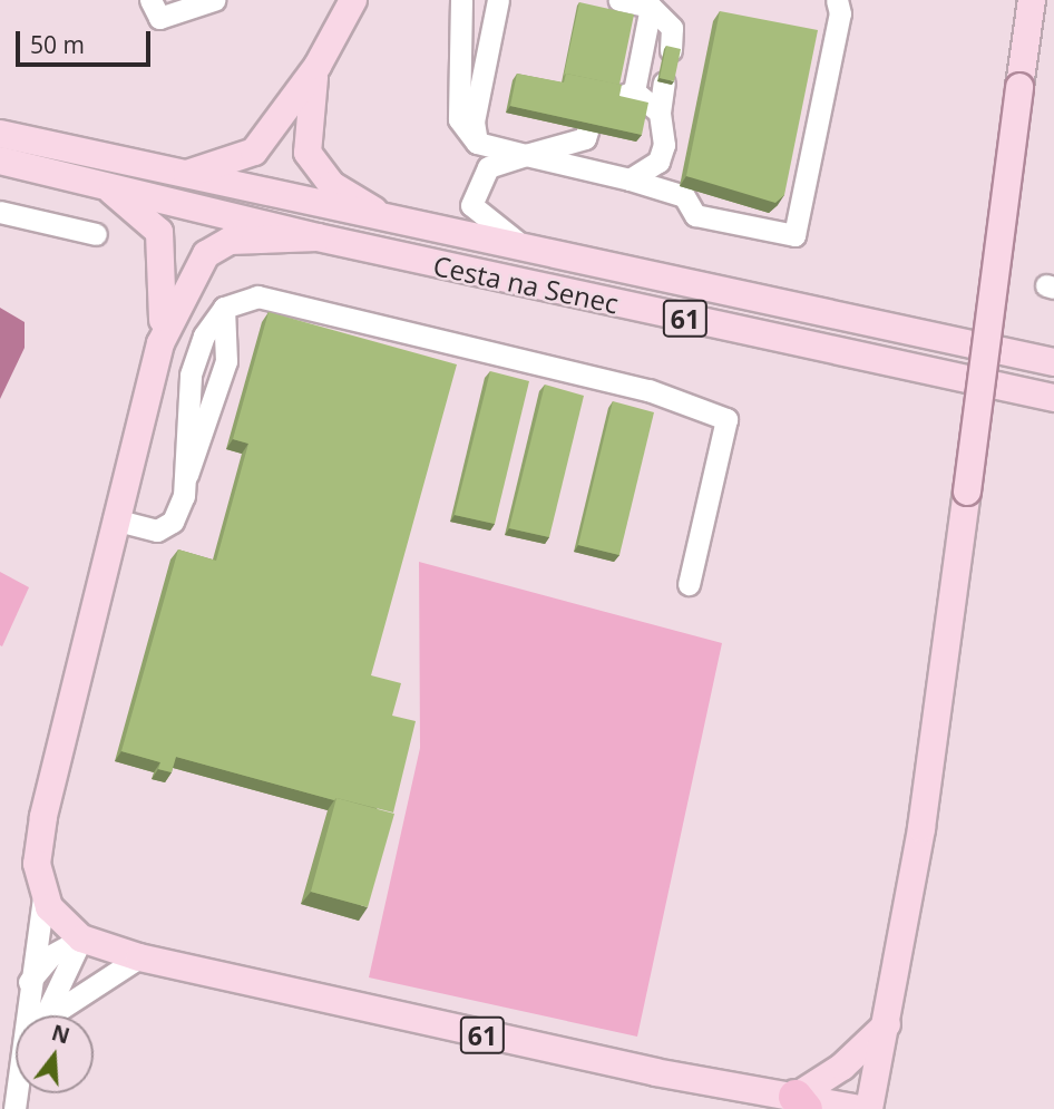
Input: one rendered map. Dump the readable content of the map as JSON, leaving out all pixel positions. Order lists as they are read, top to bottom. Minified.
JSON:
{"streets":{"main road":["Cesta na Senec","61"]},"crossings":[["Cesta na Senec","61"]],"scale_bar":"50 m","north":"top"}
